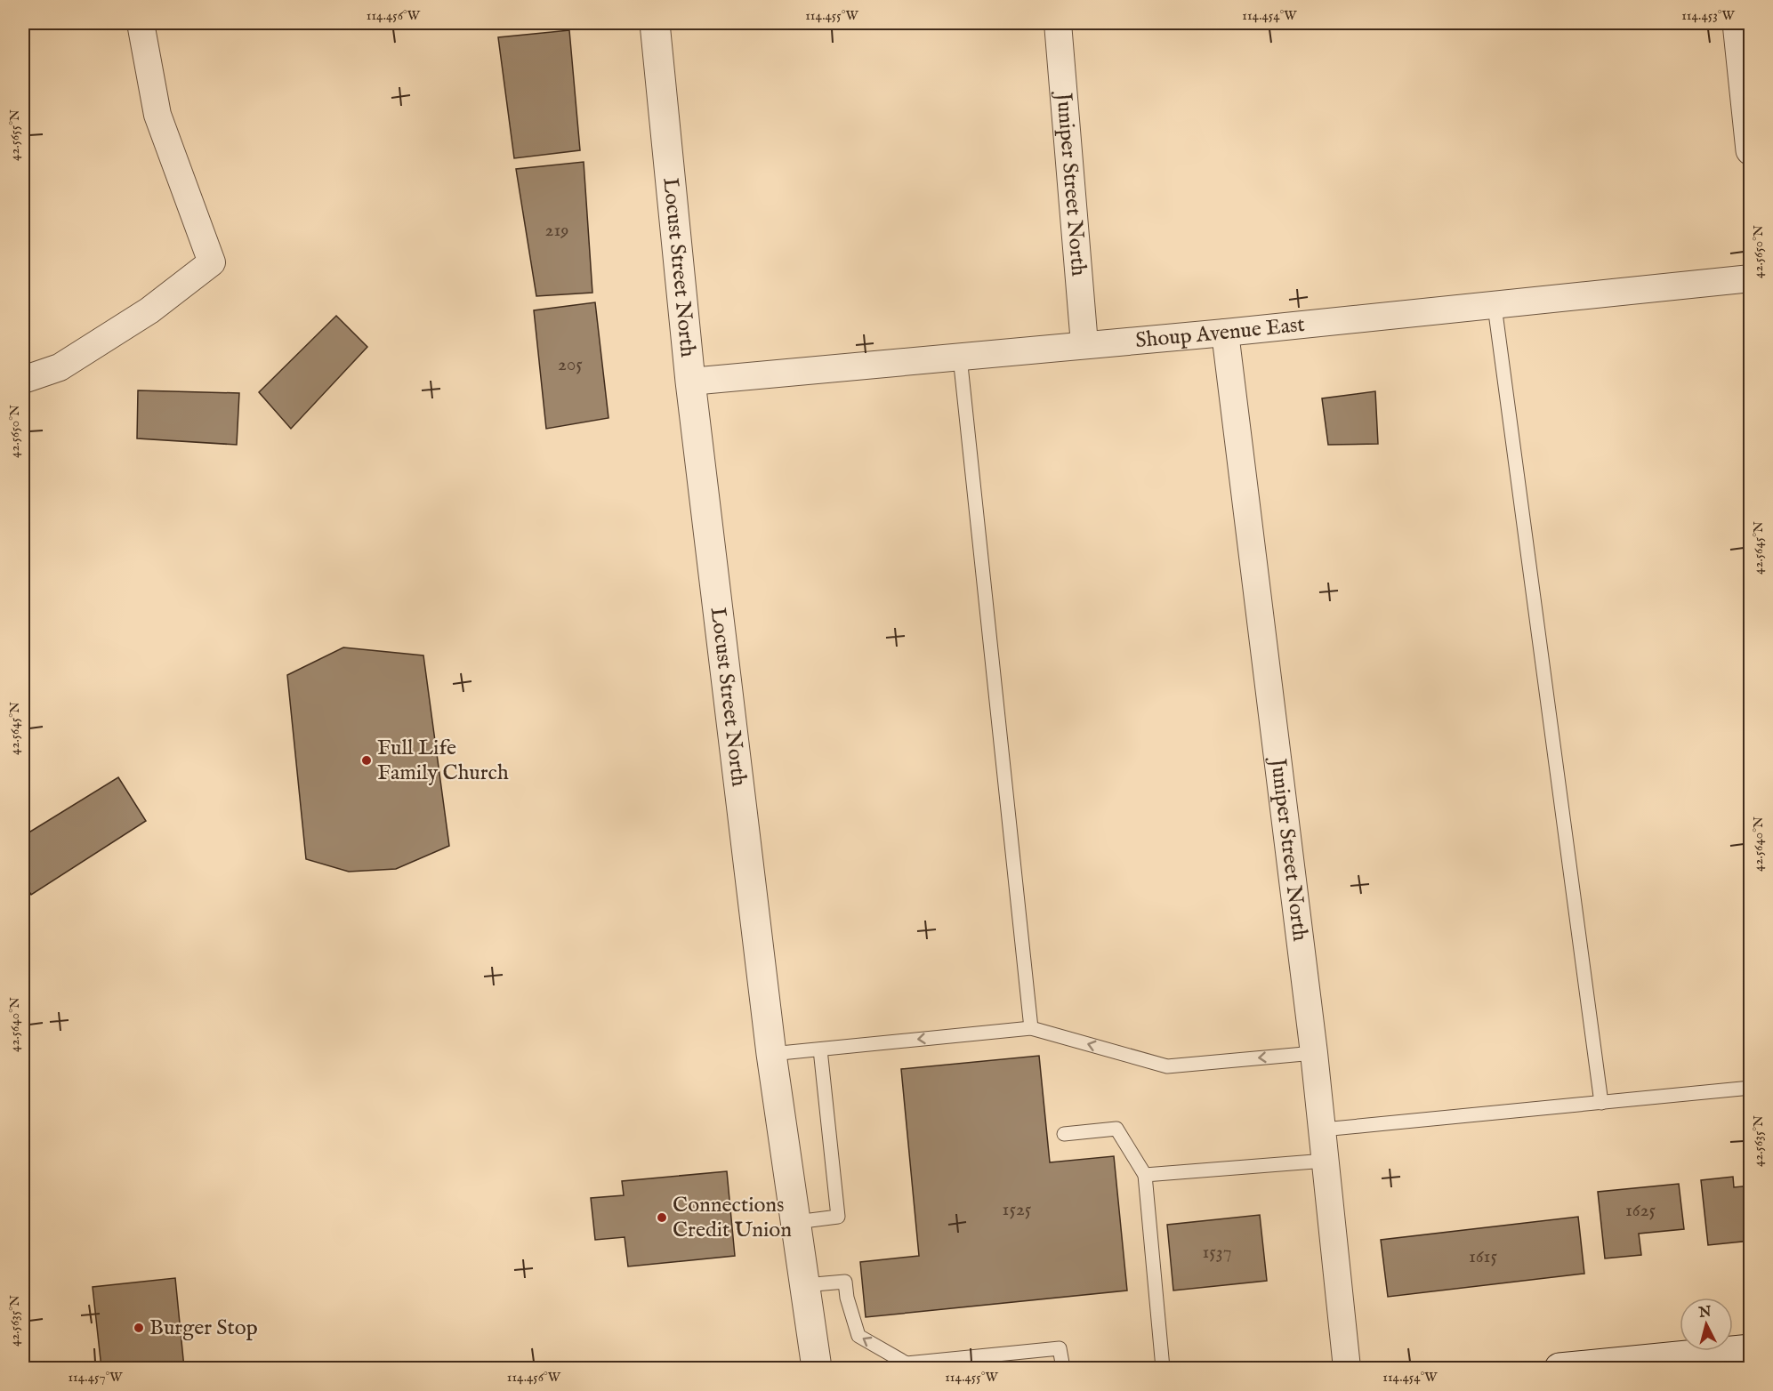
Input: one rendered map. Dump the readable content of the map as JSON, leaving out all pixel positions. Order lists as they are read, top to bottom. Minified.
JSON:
{"streets":{"street":["Juniper Street North","Locust Street North","Shoup Avenue East"]},"crossings":[["Juniper Street North","Shoup Avenue East"],["Locust Street North","Shoup Avenue East"]],"places":["Full Life Family Church","Connections Credit Union","Burger Stop"],"house_numbers":["219","205","1525","1625","1537","1615"],"north":"top","coordinates":["114.456°W","114.455°W","114.454°W","114.453°W","42.5655°N","42.5650°N","42.5645°N","42.5640°N","42.5635°N","114.457°W"]}
